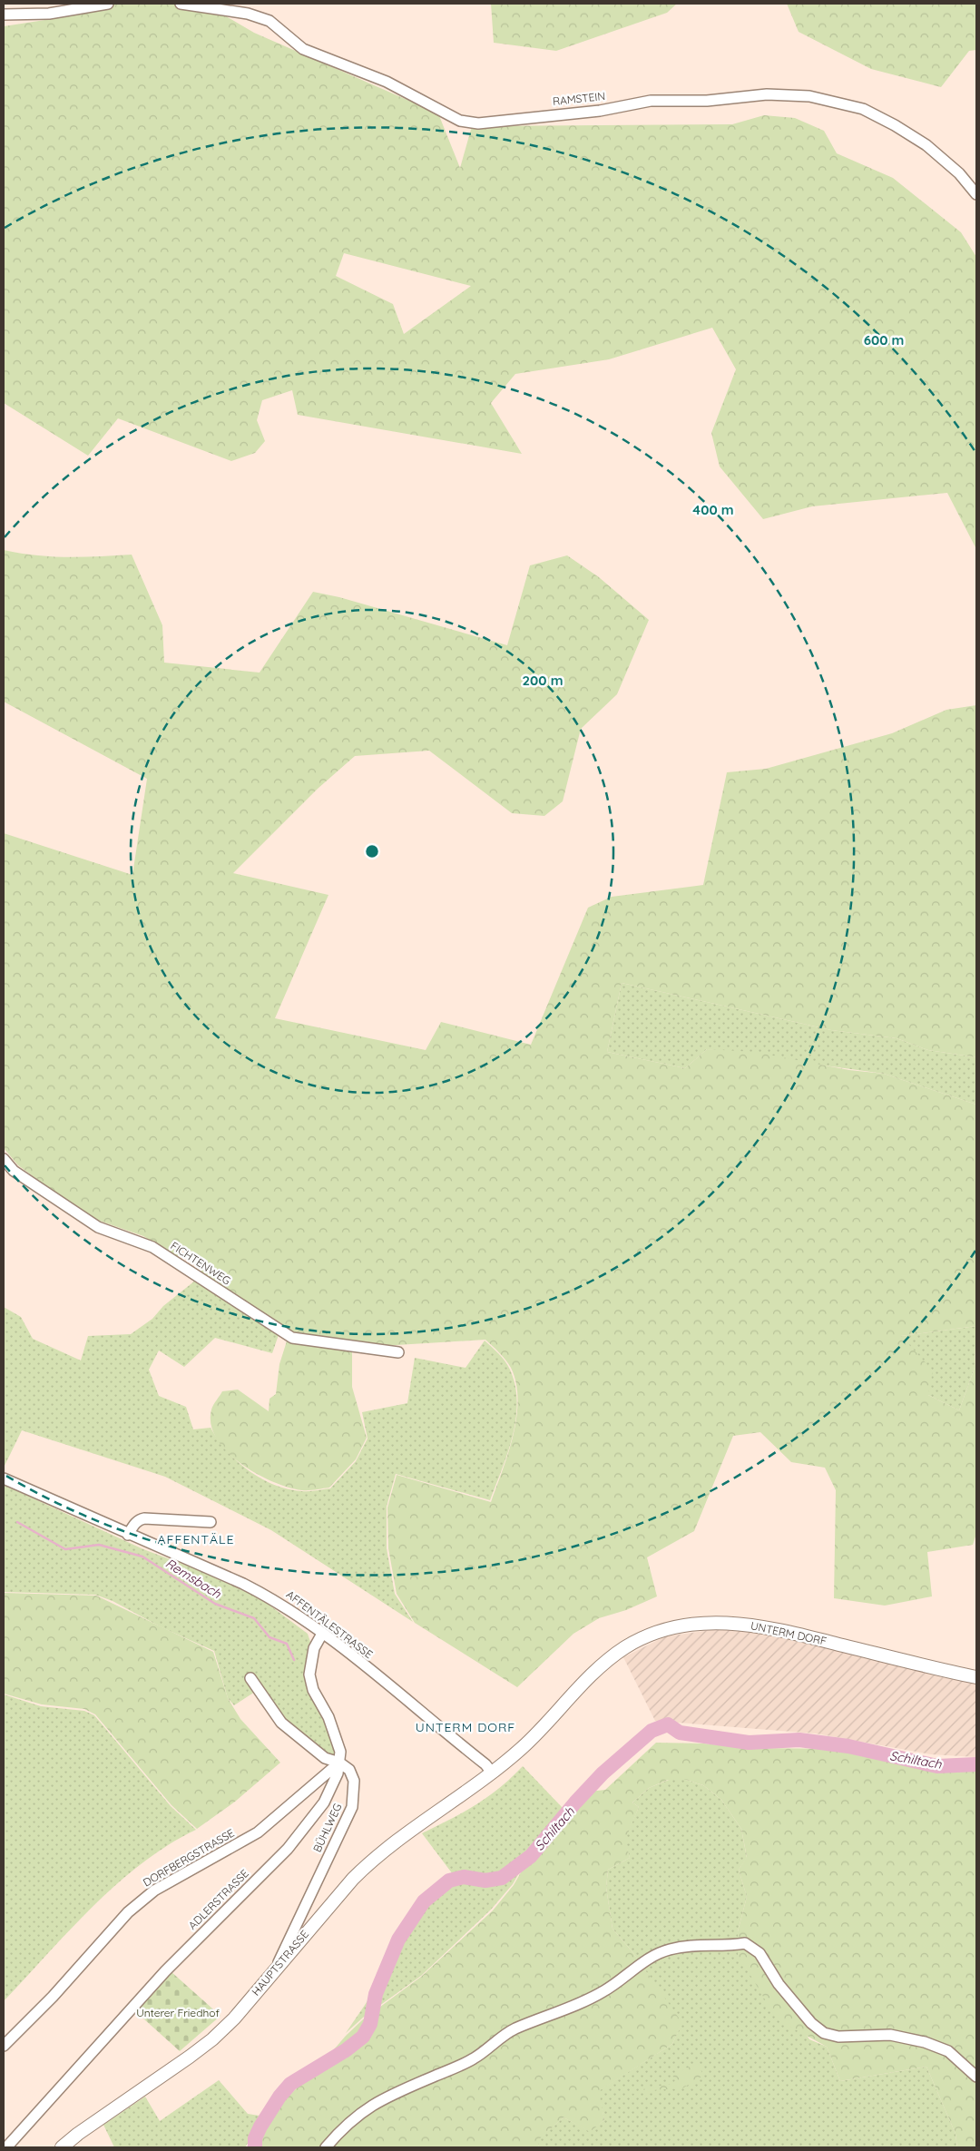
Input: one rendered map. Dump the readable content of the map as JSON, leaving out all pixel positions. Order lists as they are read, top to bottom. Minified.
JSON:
{"streets":{"main road":["UNTERM DORF","HAUPTSTRASSE"],"street":["RAMSTEIN","FICHTENWEG","AFFENTÄLESTRASSE","BÜHLWEG","DORFBERGSTRASSE","ADLERSTRASSE"]},"crossings":[["AFFENTÄLESTRASSE","UNTERM DORF"],["AFFENTÄLESTRASSE","ADLERSTRASSE"],["AFFENTÄLESTRASSE","HAUPTSTRASSE"],["UNTERM DORF","HAUPTSTRASSE"],["BÜHLWEG","DORFBERGSTRASSE"],["BÜHLWEG","ADLERSTRASSE"],["BÜHLWEG","HAUPTSTRASSE"],["DORFBERGSTRASSE","ADLERSTRASSE"]],"districts":["AFFENTÄLE","UNTERM DORF"],"water":["Remsbach","Schiltach"],"parks":["Unterer Friedhof"],"rings":["600 m","400 m","200 m"]}
